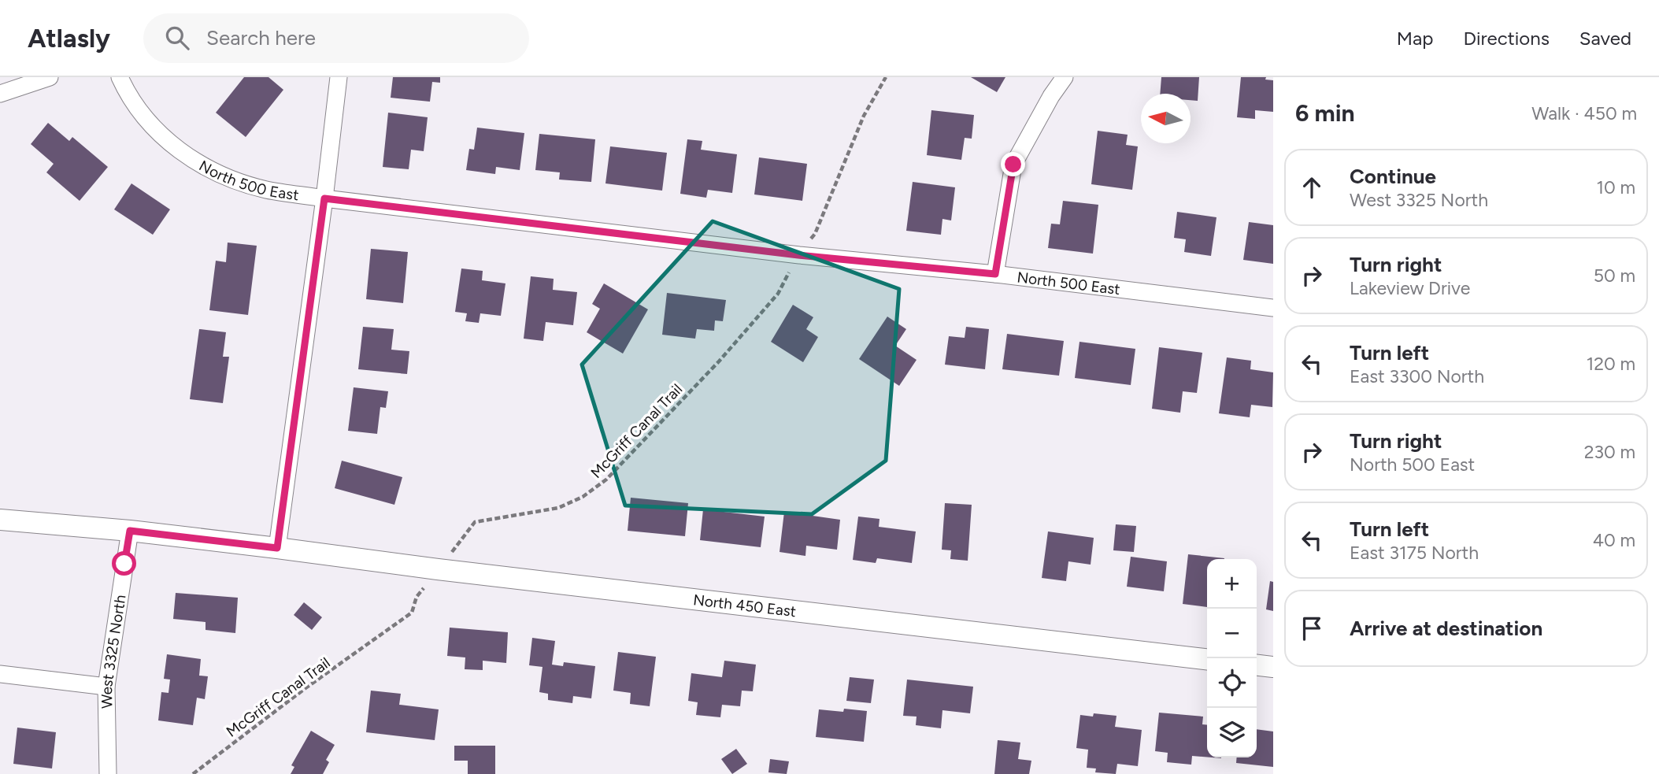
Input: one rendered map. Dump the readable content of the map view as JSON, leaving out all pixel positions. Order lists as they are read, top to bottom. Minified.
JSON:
{"streets":{"street":["North 500 East","North 450 East","West 3325 North"],"path":["McGriff Canal Trail"]},"crossings":[["North 450 East","West 3325 North"]],"north":"left","page":{"header":"Atlasly","search":"Search here","nav":["Map","Directions","Saved"],"heading":["6 min","Walk · 450 m"],"list":[["Continue","West 3325 North","10 m"],["Turn right","Lakeview Drive","50 m"],["Turn left","East 3300 North","120 m"],["Turn right","North 500 East","230 m"],["Turn left","East 3175 North","40 m"],"Arrive at destination"],"map_buttons":["+","−"]}}
